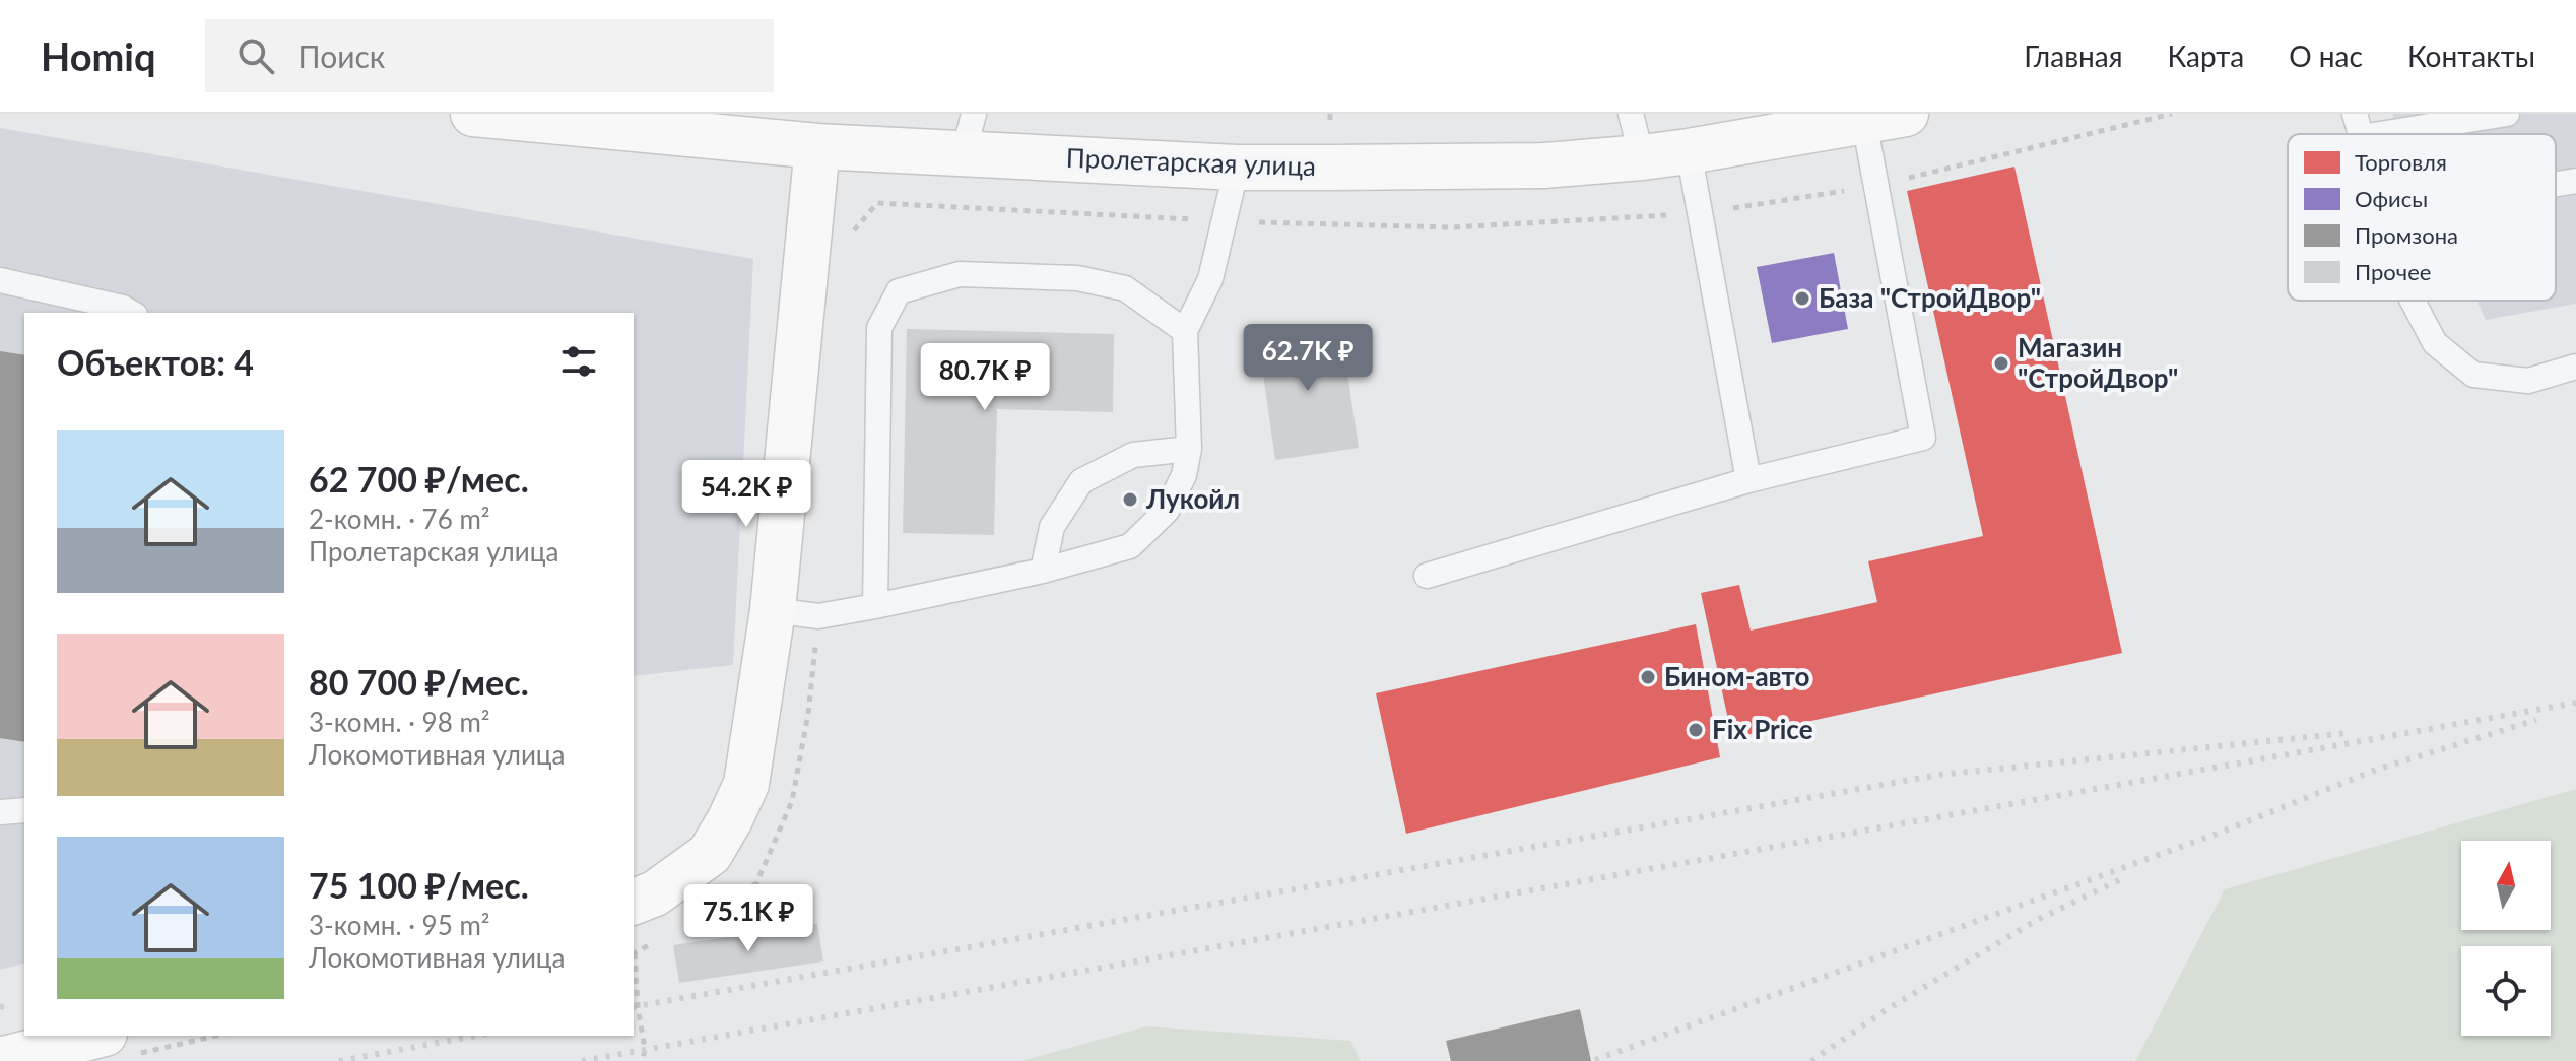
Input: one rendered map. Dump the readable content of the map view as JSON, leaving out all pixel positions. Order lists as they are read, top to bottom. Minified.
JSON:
{"streets":{"main road":["Пролетарская улица"]},"places":["База \"СтройДвор\"","Магазин \"СтройДвор\"","Лукойл","Бином-авто","Fix Price"],"legend":["Торговля","Офисы","Промзона","Прочее"],"north":"top","page":{"header":"Homiq","search":"Поиск","nav":["Главная","Карта","О нас","Контакты"],"heading":"Объектов: 4","price":["62.7K ₽","80.7K ₽","54.2K ₽","75.1K ₽"],"list":[{"name":"62 700 ₽/мес.","note":"2-комн. · 76 m² · Пролетарская улица"},{"name":"80 700 ₽/мес.","note":"3-комн. · 98 m² · Локомотивная улица"},{"name":"75 100 ₽/мес.","note":"3-комн. · 95 m² · Локомотивная улица"}]}}
